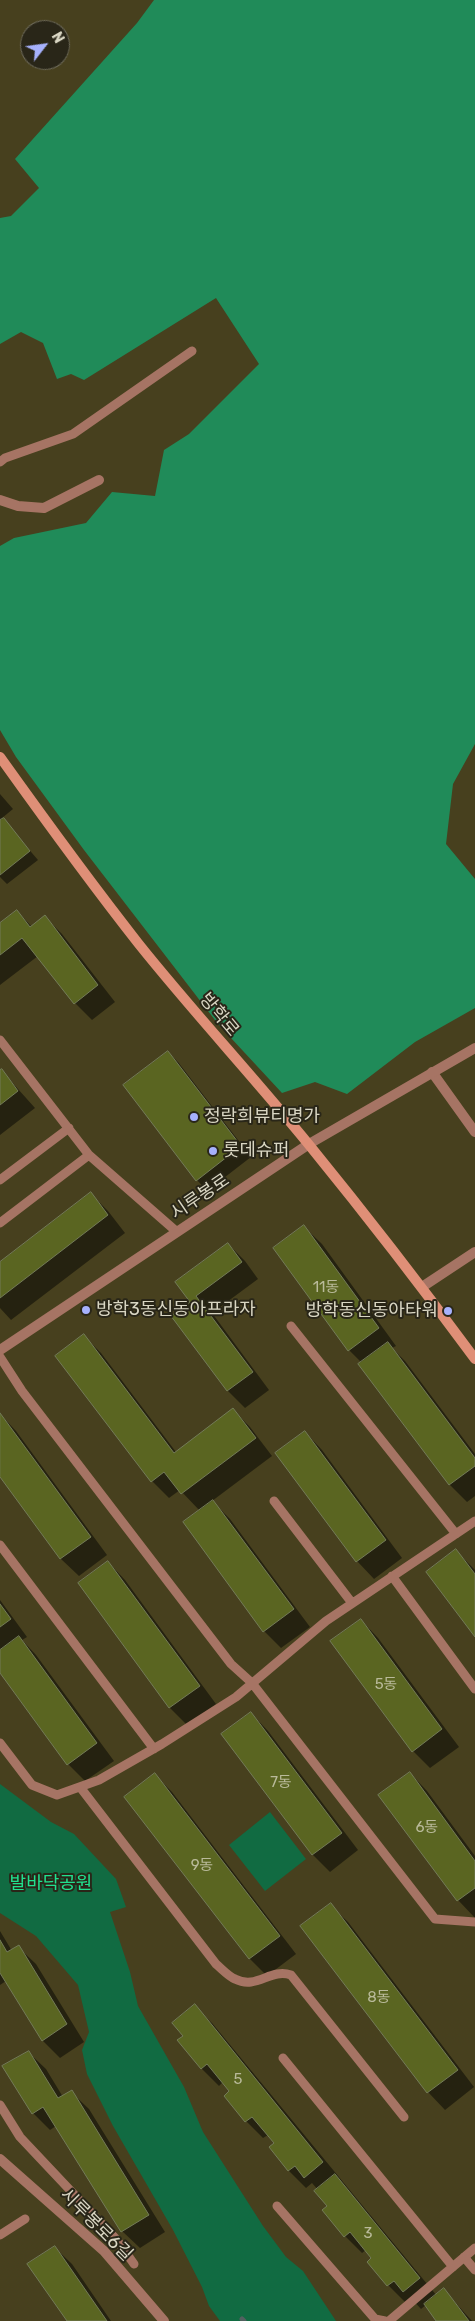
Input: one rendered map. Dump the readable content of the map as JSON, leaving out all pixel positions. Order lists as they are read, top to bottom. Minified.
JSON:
{"streets":{"main road":["방학로"],"street":["시루봉로","시루봉로6길"]},"crossings":[["방학로","시루봉로"]],"parks":["발바닥공원"],"places":["정락희뷰티명가","롯데슈퍼","방학3동신동아프라자","방학동신동아타워"],"house_numbers":["11동","5동","7동","6동","9동","8동","5","3"],"north":"top right"}
